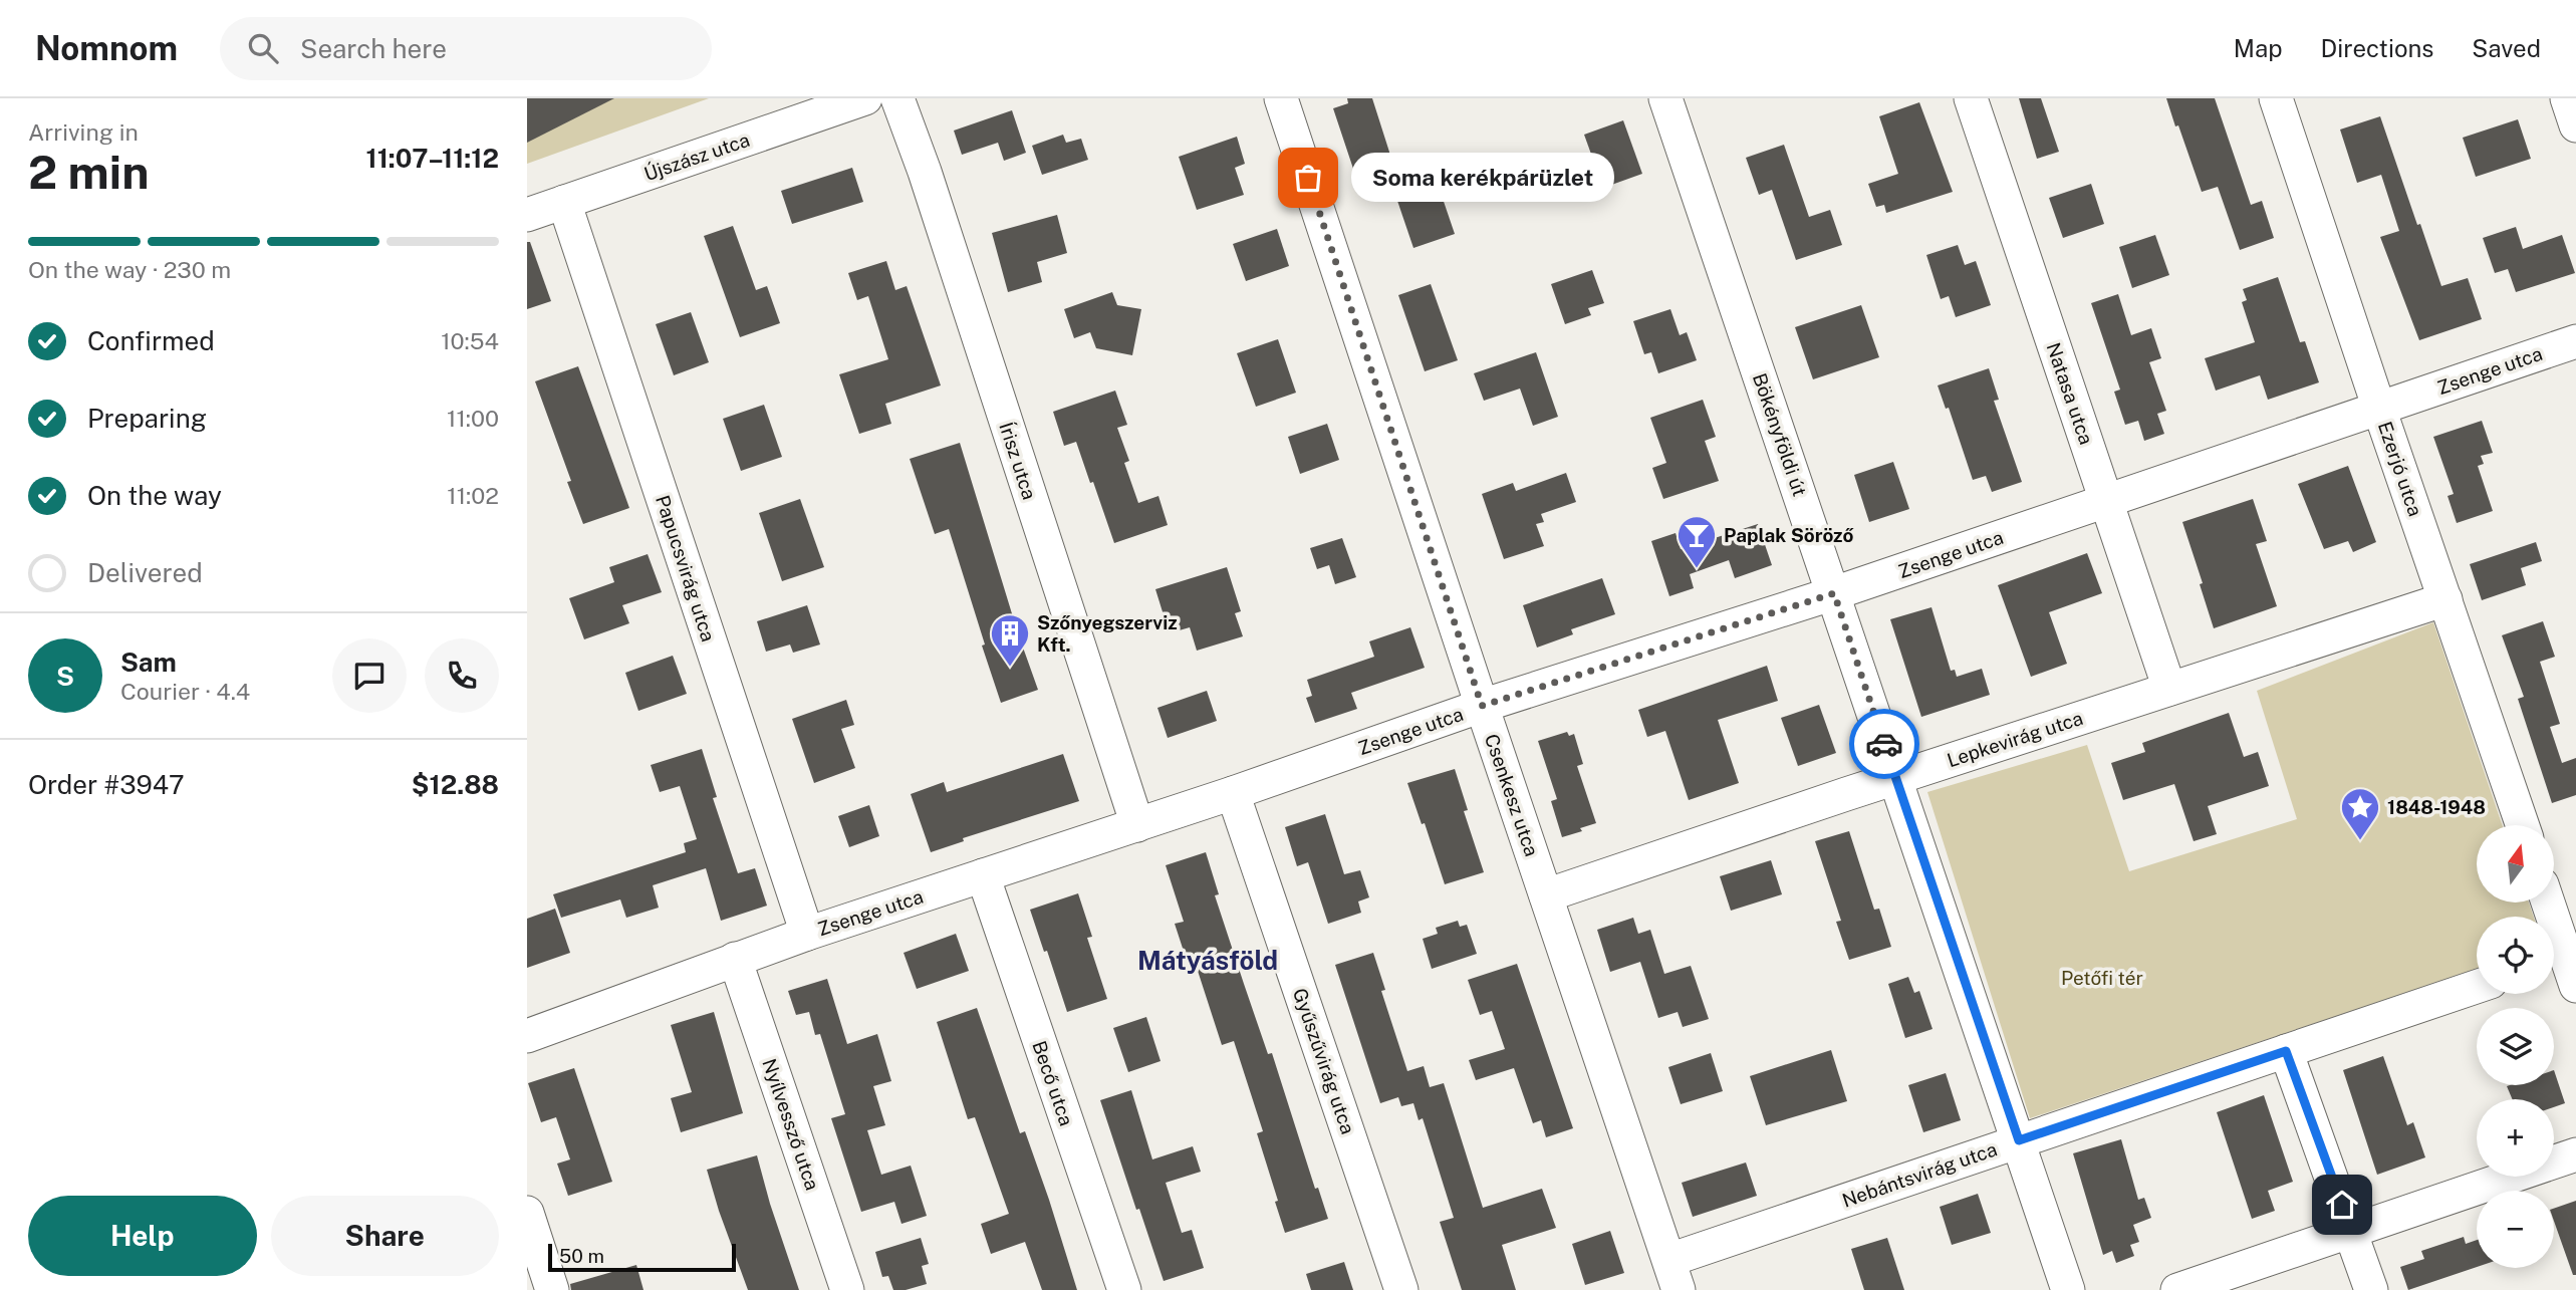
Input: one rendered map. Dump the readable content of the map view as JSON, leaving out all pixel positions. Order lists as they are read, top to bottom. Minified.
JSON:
{"streets":{"street":["Újszász utca","Zsenge utca","Natasa utca","Bökényföldi út","Írisz utca","Ezerjó utca","Papucsvirág utca","Lepkevirág utca","Csenkesz utca","Gyűszűvirág utca","Becő utca","Nyílvessző utca","Nebántsvirág utca"]},"crossings":[["Újszász utca","Papucsvirág utca"],["Zsenge utca","Natasa utca"],["Zsenge utca","Bökényföldi út"],["Zsenge utca","Írisz utca"],["Zsenge utca","Ezerjó utca"],["Zsenge utca","Papucsvirág utca"],["Zsenge utca","Csenkesz utca"],["Zsenge utca","Gyűszűvirág utca"],["Zsenge utca","Becő utca"],["Zsenge utca","Nyílvessző utca"],["Natasa utca","Lepkevirág utca"],["Bökényföldi út","Lepkevirág utca"],["Bökényföldi út","Nebántsvirág utca"],["Ezerjó utca","Lepkevirág utca"],["Lepkevirág utca","Csenkesz utca"],["Csenkesz utca","Nebántsvirág utca"]],"districts":["Mátyásföld"],"parks":["Petőfi tér"],"places":{"other":["Soma kerékpárüzlet"],"bar":["Paplak Söröző"],"building":["Szőnyegszerviz Kft."],"place":["1848-1948"]},"scale_bar":"50 m","north":"top","page":{"header":"Nomnom","search":"Search here","nav":["Map","Directions","Saved"],"heading":["2 min","Arriving in","11:07–11:12"],"panel":["Sam","Courier · 4.4","Order #3947","$12.88"],"bubble":"Soma kerékpárüzlet","bar":"On the way · 230 m","list":[["Confirmed","10:54"],["Preparing","11:00"],["On the way","11:02"],"Delivered"],"round":"S","map_buttons":["+","−"],"buttons":["Help","Share"],"scale":"50 m"}}
